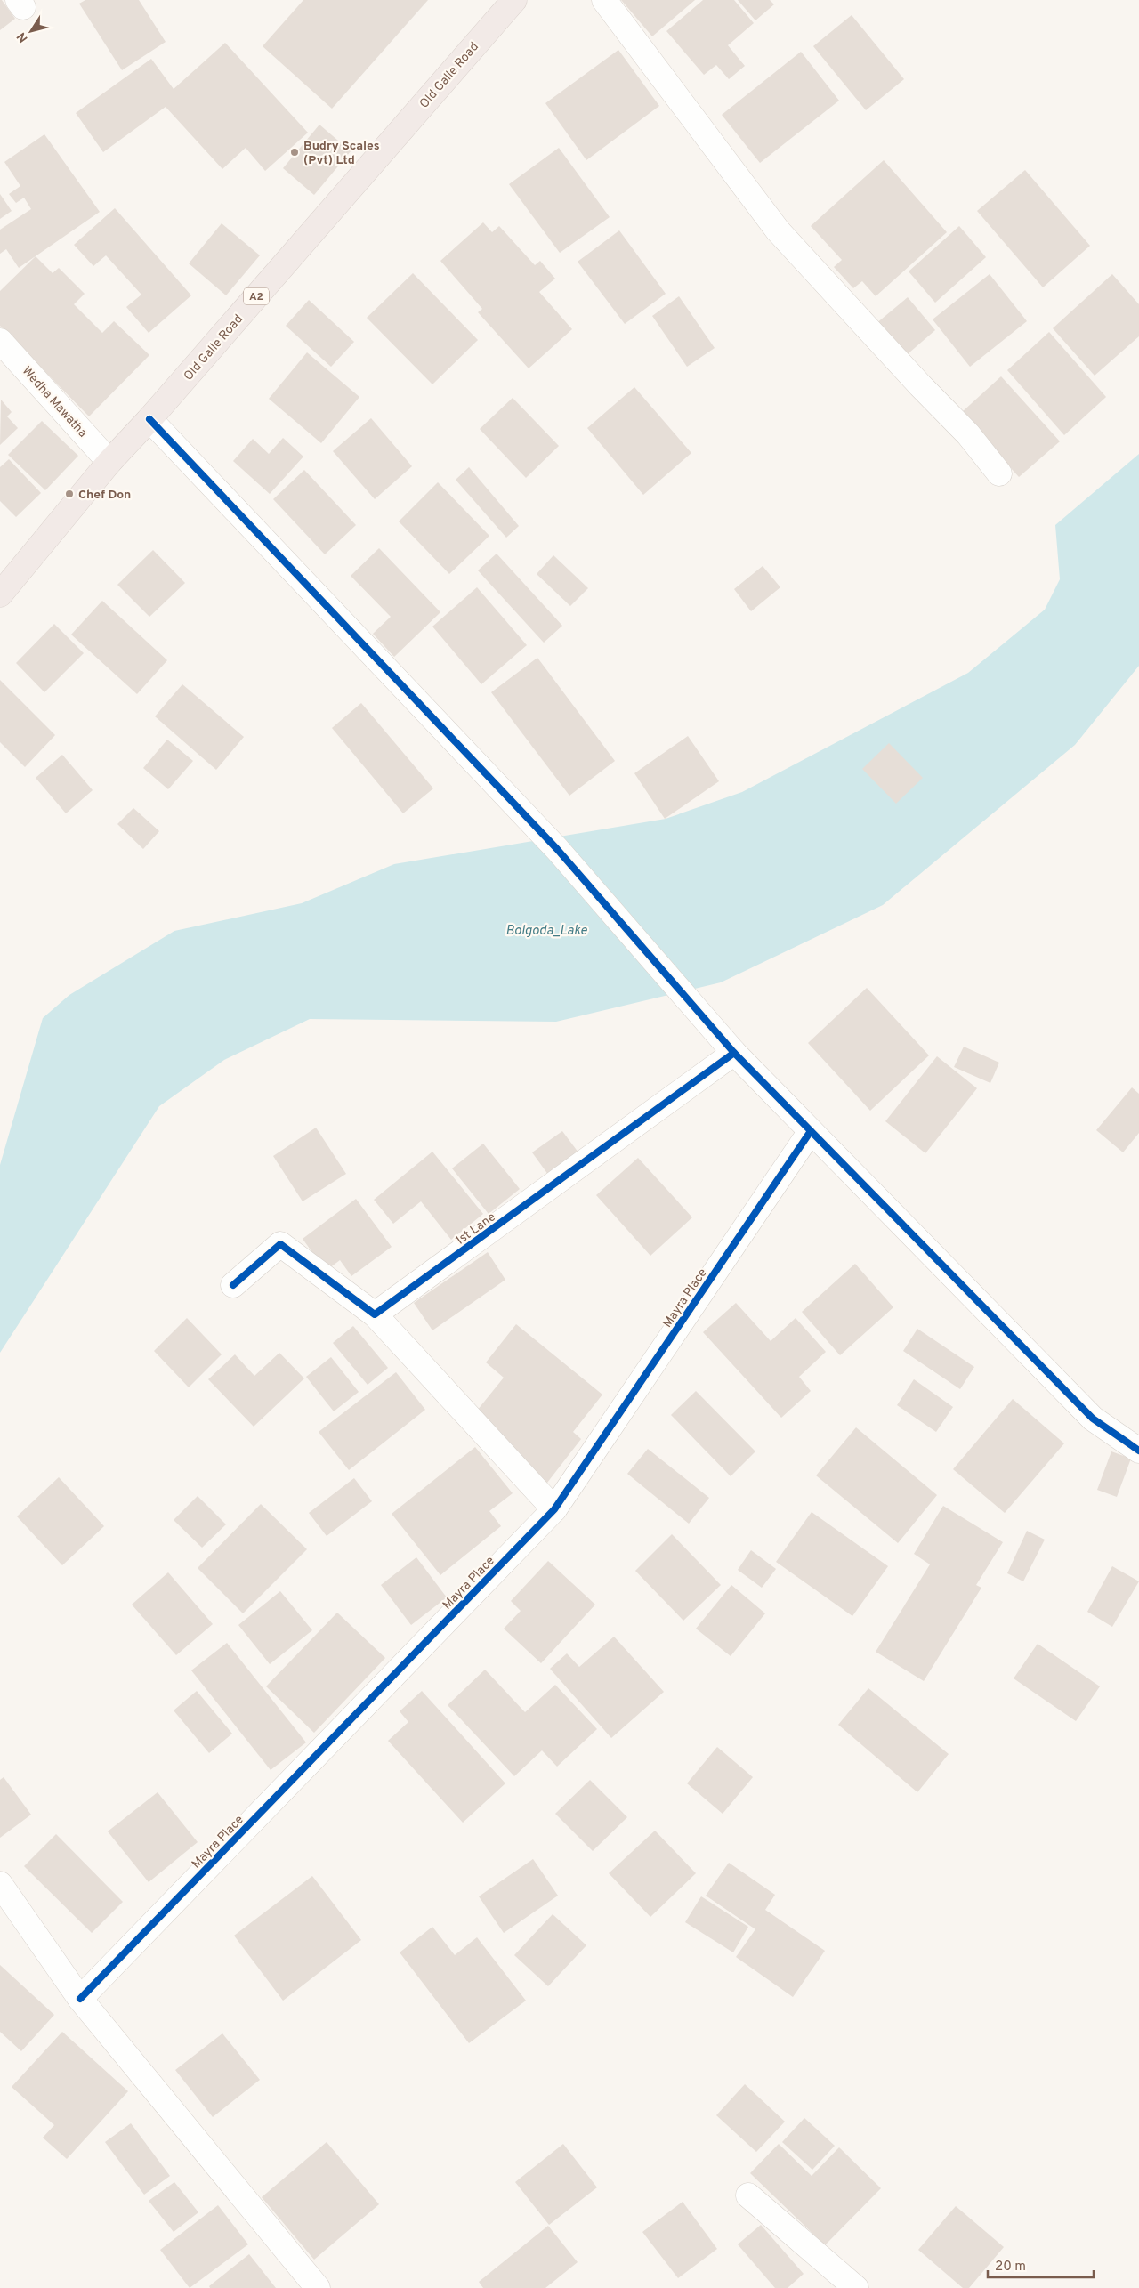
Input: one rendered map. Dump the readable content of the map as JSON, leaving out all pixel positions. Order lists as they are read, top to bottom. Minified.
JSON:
{"streets":{"highway":["Old Galle Road","A2"],"street":["Wedha Mawatha","1st Lane","Mayra Place"]},"crossings":[["Old Galle Road","Wedha Mawatha"]],"water":["Bolgoda_Lake"],"places":["Budry Scales (Pvt) Ltd","Chef Don"],"scale_bar":"20 m","north":"bottom left"}
